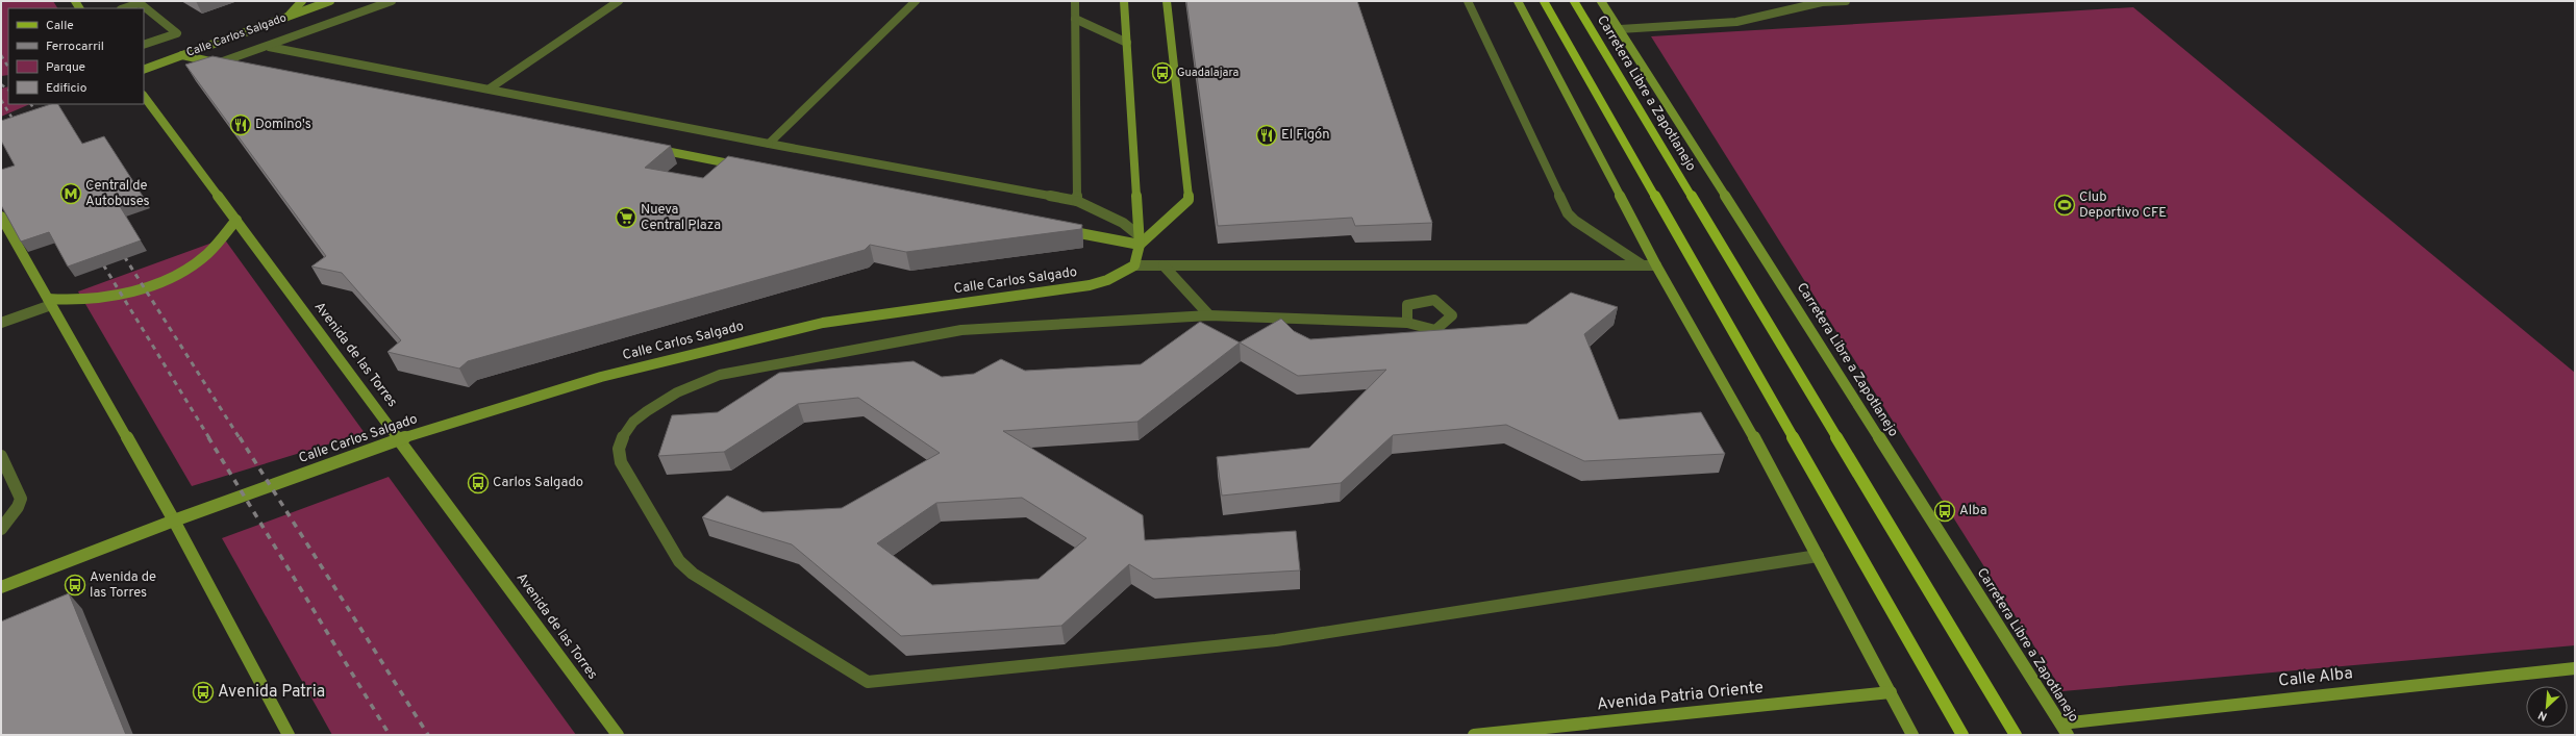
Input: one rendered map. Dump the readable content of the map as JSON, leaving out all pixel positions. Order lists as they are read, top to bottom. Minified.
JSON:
{"streets":{"main road":["Carretera Libre a Zapotlanejo"],"street":["Calle Carlos Salgado","Avenida de las Torres","Calle Alba","Avenida Patria Oriente"]},"crossings":[["Calle Carlos Salgado","Avenida de las Torres"],["Carretera Libre a Zapotlanejo","Calle Alba"]],"places":{"bus stop":["Guadalajara","Carlos Salgado","Alba","Avenida de las Torres","Avenida Patria"],"restaurant":["Domino's","El Figón"],"metro station":["Central de Autobuses"],"sports":["Club Deportivo CFE"],"supermarket":["Nueva Central Plaza"]},"legend":["Calle","Ferrocarril","Parque","Edificio"],"north":"bottom left"}
